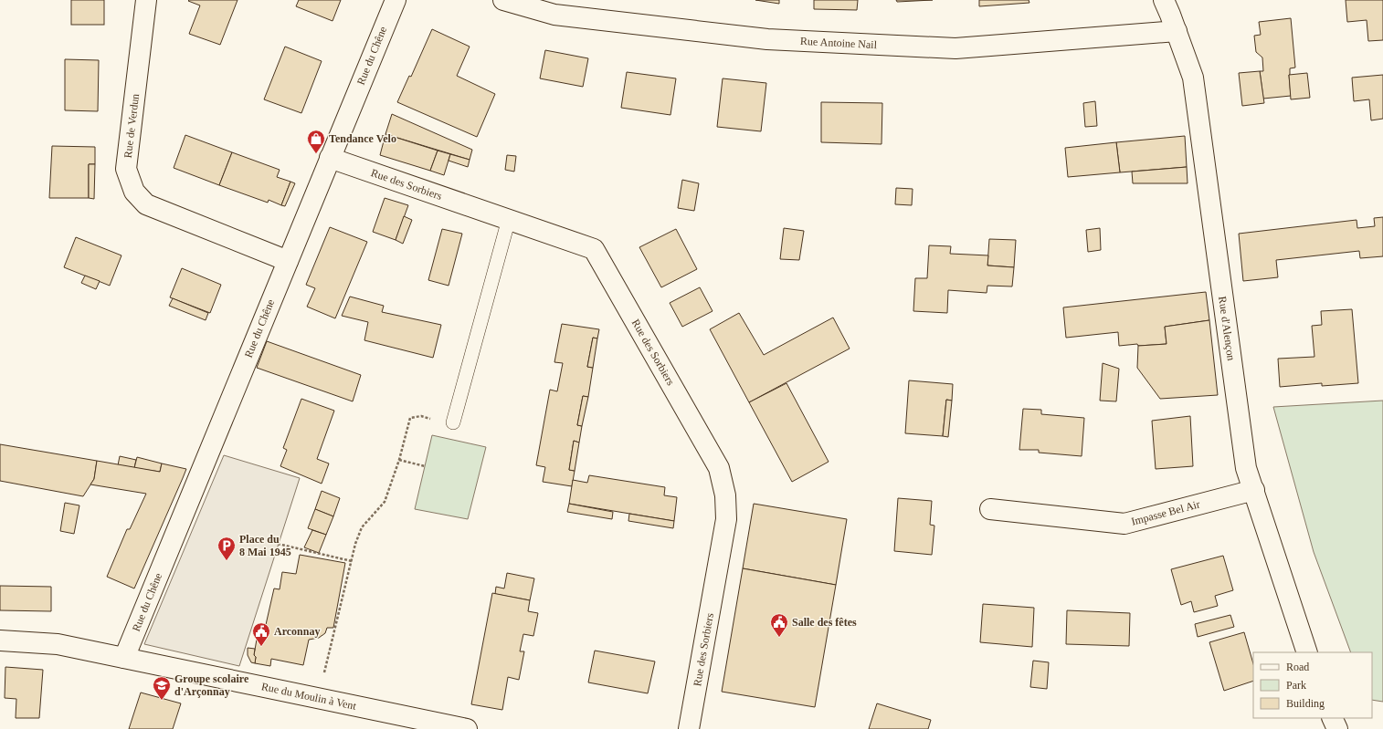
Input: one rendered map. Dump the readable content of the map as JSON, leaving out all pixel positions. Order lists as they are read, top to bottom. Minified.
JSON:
{"streets":{"street":["Rue Antoine Nail","Rue du Chêne","Rue de Verdun","Rue des Sorbiers","Rue d'Alençon","Impasse Bel Air","Rue du Moulin à Vent"]},"crossings":[["Rue Antoine Nail","Rue d'Alençon"],["Rue du Chêne","Rue de Verdun"],["Rue du Chêne","Rue des Sorbiers"],["Rue du Chêne","Rue du Moulin à Vent"],["Rue d'Alençon","Impasse Bel Air"]],"places":{"shop":["Tendance Velo"],"parking":["Place du 8 Mai 1945"],"public building":["Salle des fêtes","Arconnay"],"school or university":["Groupe scolaire d'Arçonnay"]},"legend":["Road","Park","Building"]}
